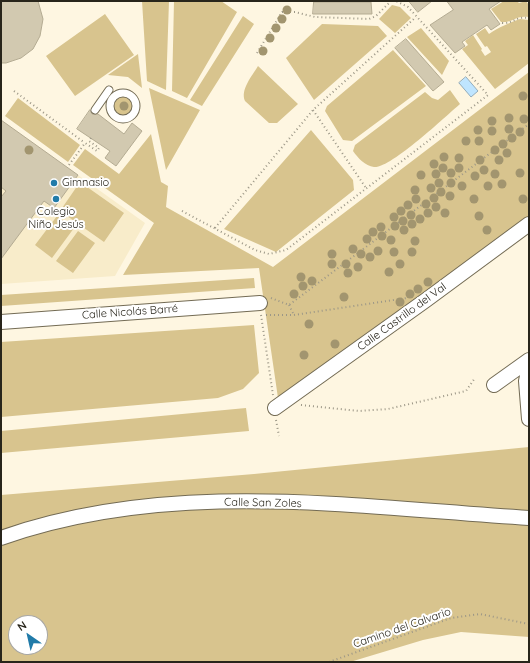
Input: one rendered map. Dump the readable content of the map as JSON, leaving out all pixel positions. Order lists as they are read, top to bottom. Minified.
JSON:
{"streets":{"street":["Calle Nicolás Barré","Calle Castrillo del Val","Calle San Zoles"],"path":["Camino del Calvario"]},"places":["Gimnasio","Colegio Niño Jesús"],"north":"top left"}
